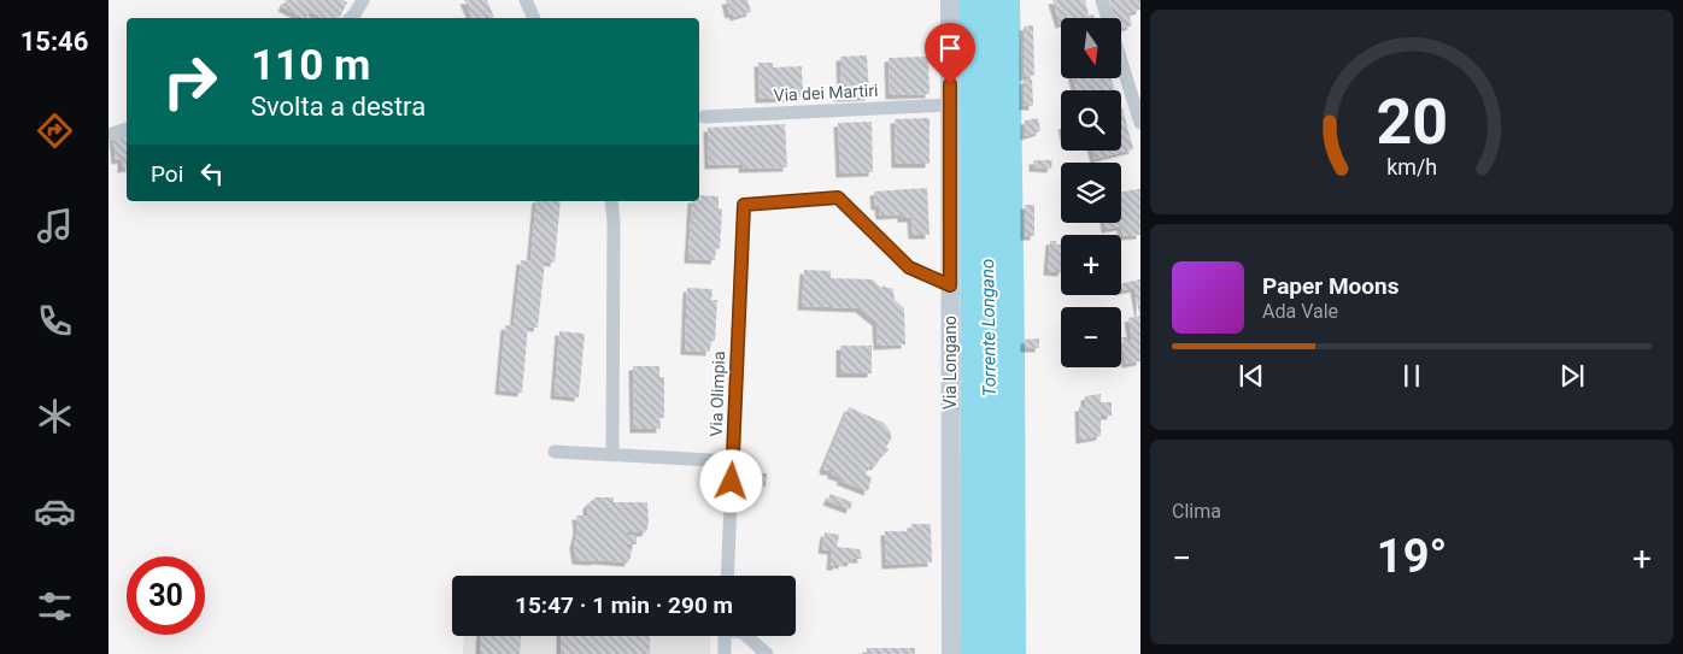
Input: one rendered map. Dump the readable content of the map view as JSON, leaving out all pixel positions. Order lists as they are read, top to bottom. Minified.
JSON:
{"streets":{"street":["Via dei Martiri","Via Longano","Via Olimpia"]},"crossings":[["Via dei Martiri","Via Longano"],["Via Longano","Via Olimpia"]],"water":["Torrente Longano"],"north":"bottom","page":{"tabs":"15:46","map_buttons":["+","−"],"turn":["110 m","Svolta a destra"],"then":"Poi","song":["Paper Moons","Ada Vale"],"tile":"Clima","heat":["−","19°","+"],"limit":"30","trip":"15:47 · 1 min · 290 m","gauge":["20","km/h"]}}
